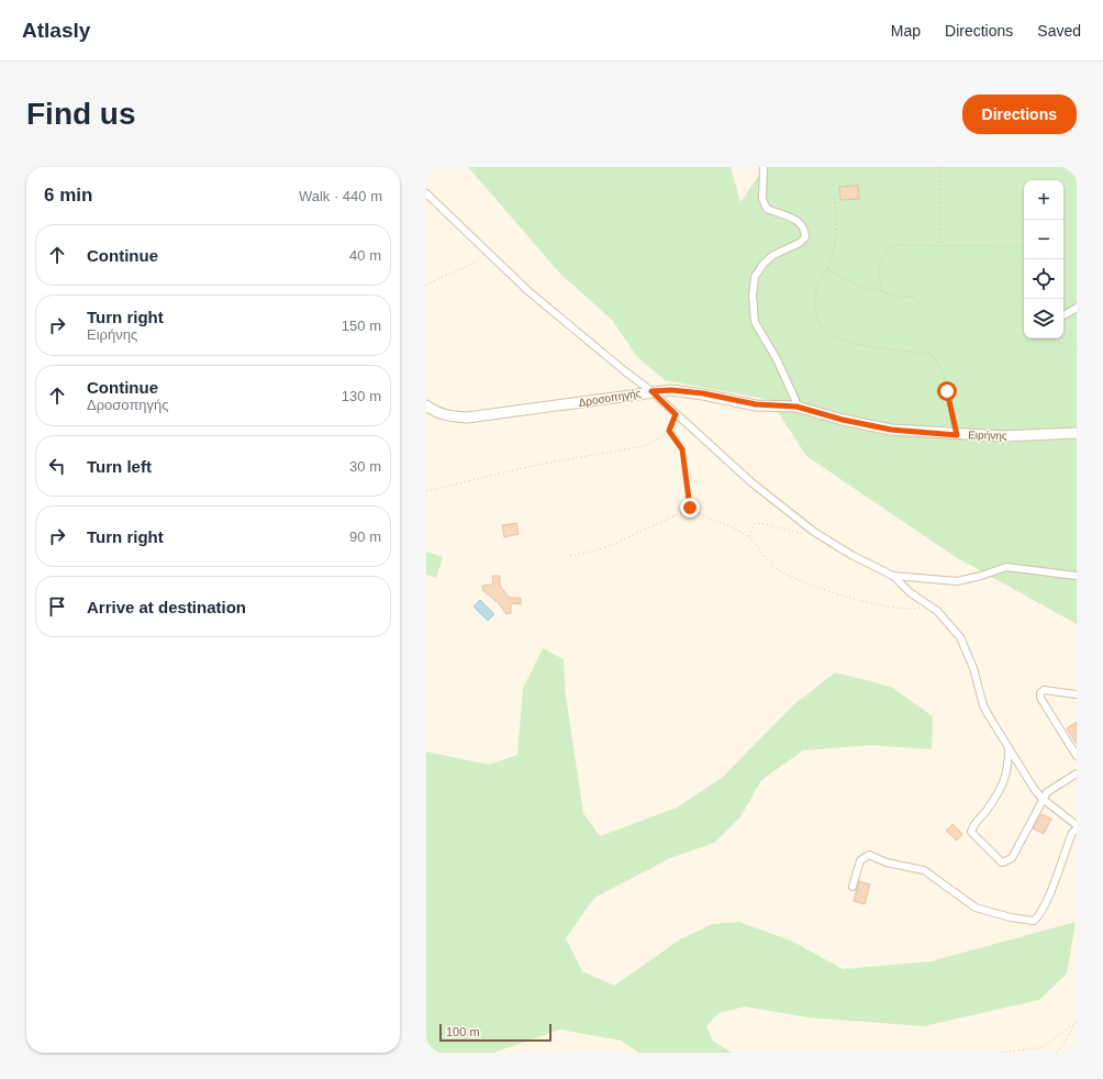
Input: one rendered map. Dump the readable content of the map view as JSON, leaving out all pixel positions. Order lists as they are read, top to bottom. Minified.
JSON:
{"streets":{"street":["Δροσοπηγής","Ειρήνης"]},"crossings":[["Δροσοπηγής","Ειρήνης"]],"scale_bar":"100 m","page":{"header":"Atlasly","nav":["Map","Directions","Saved"],"buttons":"Directions","title":"Find us","heading":["6 min","Walk · 440 m"],"map_buttons":["+","−"],"list":[["Continue","40 m"],["Turn right","Ειρήνης","150 m"],["Continue","Δροσοπηγής","130 m"],["Turn left","30 m"],["Turn right","90 m"],"Arrive at destination"],"scale":"100 m"}}
